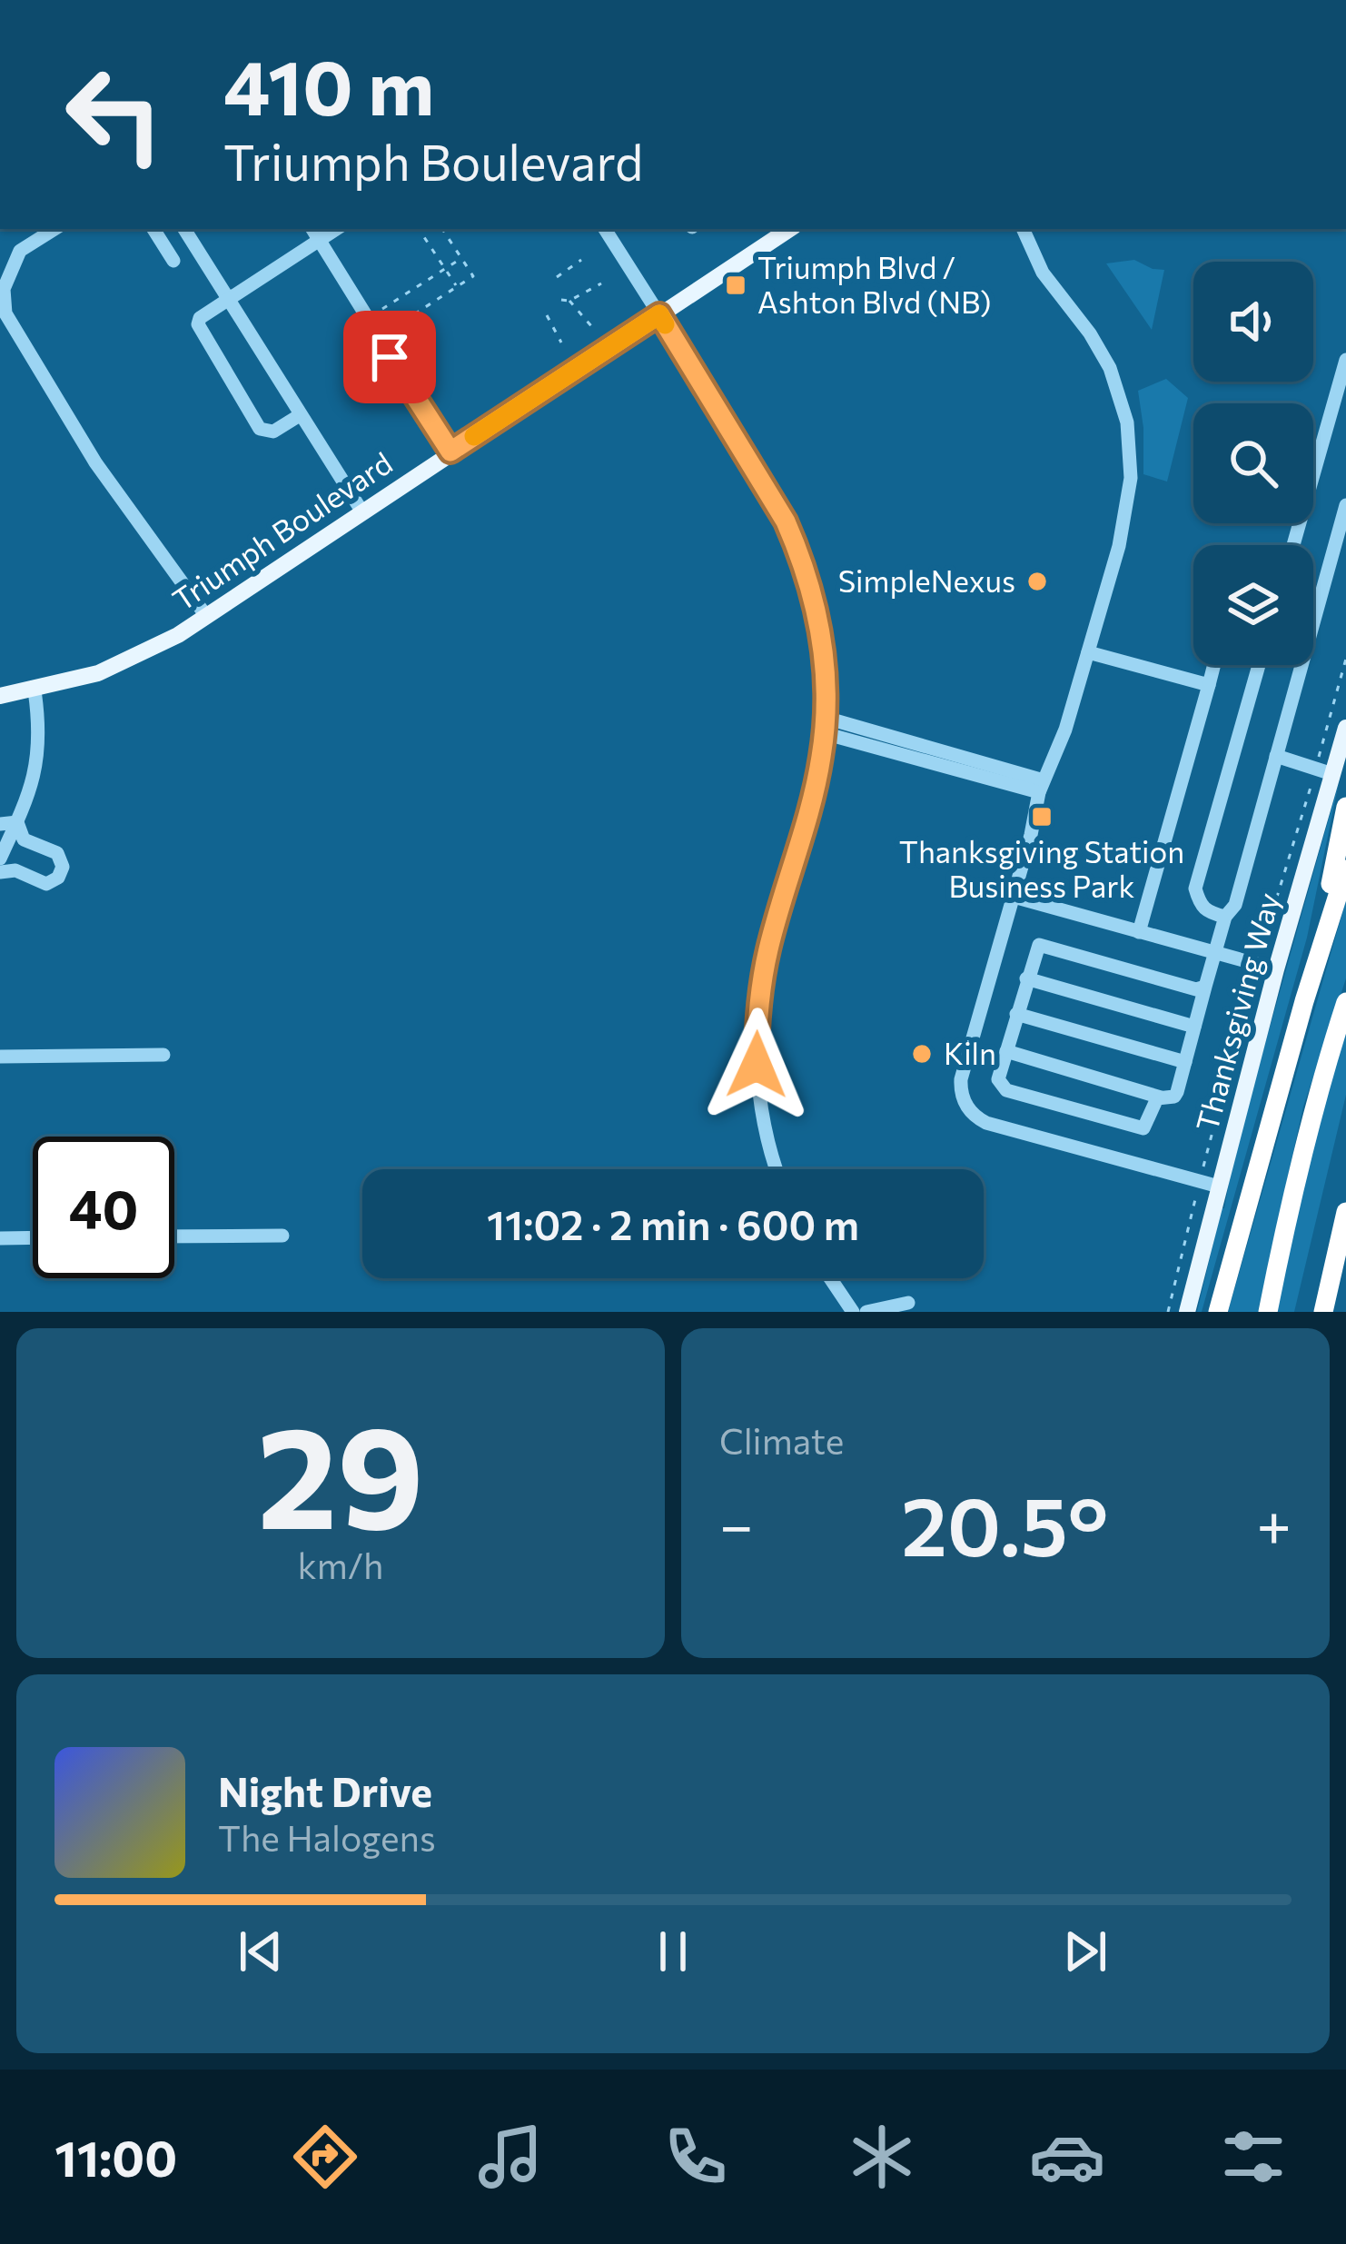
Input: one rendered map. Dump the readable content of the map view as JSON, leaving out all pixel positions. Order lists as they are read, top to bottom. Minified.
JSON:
{"streets":{"main road":["Triumph Boulevard","Thanksgiving Way"]},"places":{"transit":["Triumph Blvd / Ashton Blvd (NB)","Thanksgiving Station Business Park"],"other":["SimpleNexus","Kiln"]},"page":{"turn":["410 m","Triumph Boulevard"],"limit":"40","trip":"11:02 · 2 min · 600 m","tile":[["29","km/h"],"Climate"],"heat":["−","20.5°","+"],"song":["Night Drive","The Halogens"],"tabs":"11:00"}}
